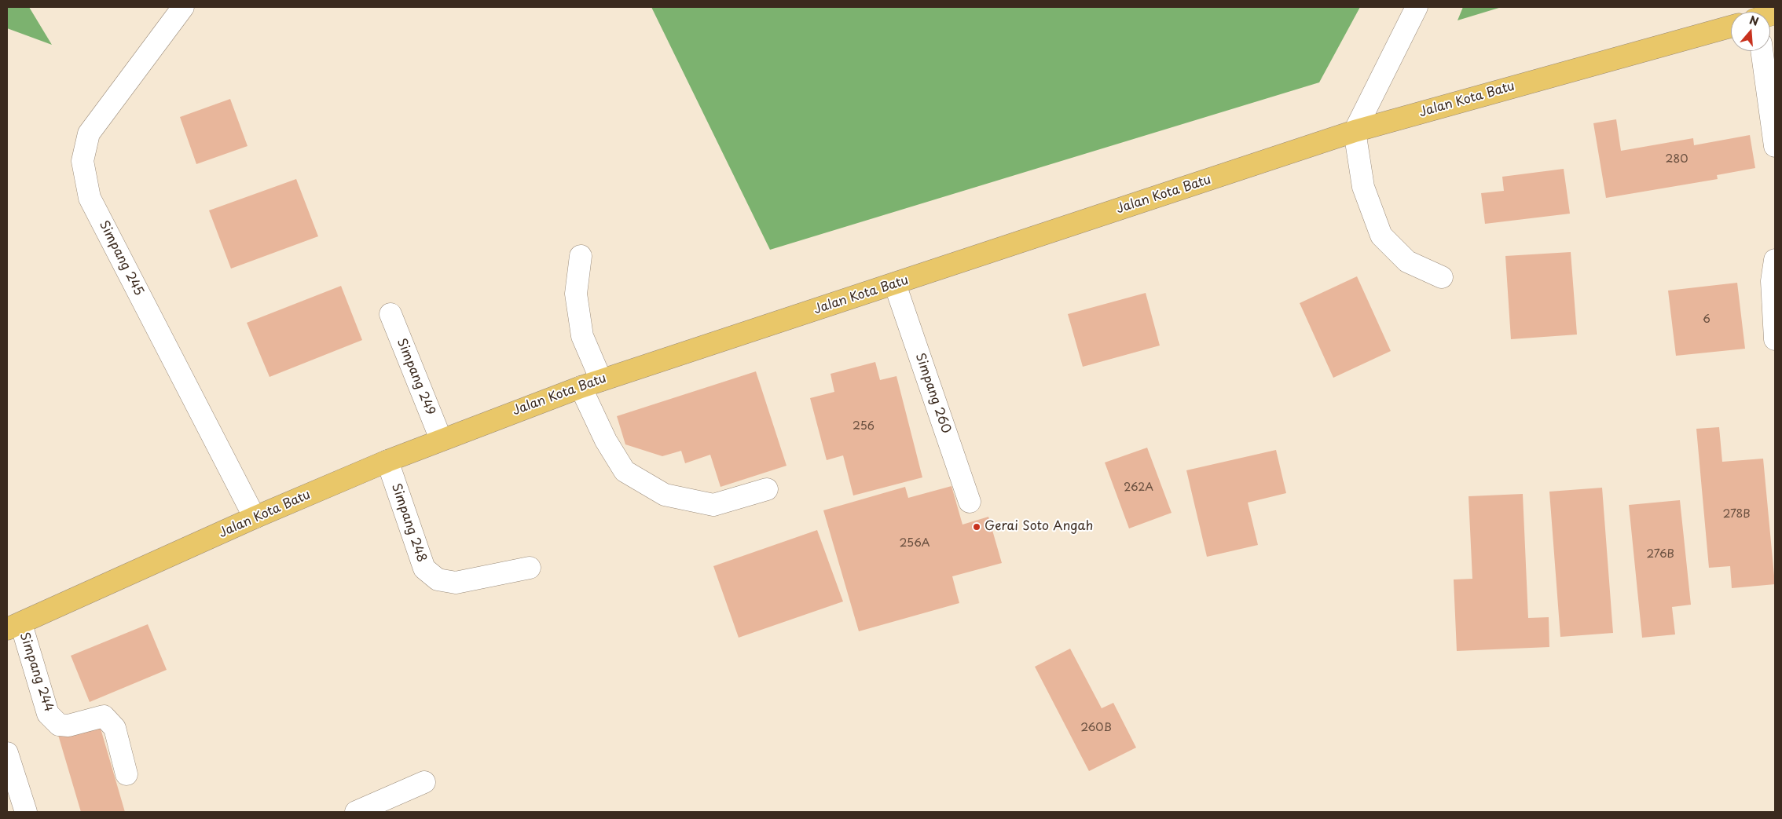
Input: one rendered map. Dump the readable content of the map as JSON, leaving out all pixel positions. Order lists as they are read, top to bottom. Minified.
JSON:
{"streets":{"main road":["Jalan Kota Batu"],"street":["Simpang 245","Simpang 249","Simpang 260","Simpang 248","Simpang 244"]},"crossings":[["Jalan Kota Batu","Simpang 245"],["Jalan Kota Batu","Simpang 249"],["Jalan Kota Batu","Simpang 260"],["Jalan Kota Batu","Simpang 248"],["Jalan Kota Batu","Simpang 244"]],"places":["Gerai Soto Angah"],"house_numbers":["280","6","256","262A","278B","256A","276B","260B"],"north":"top"}
